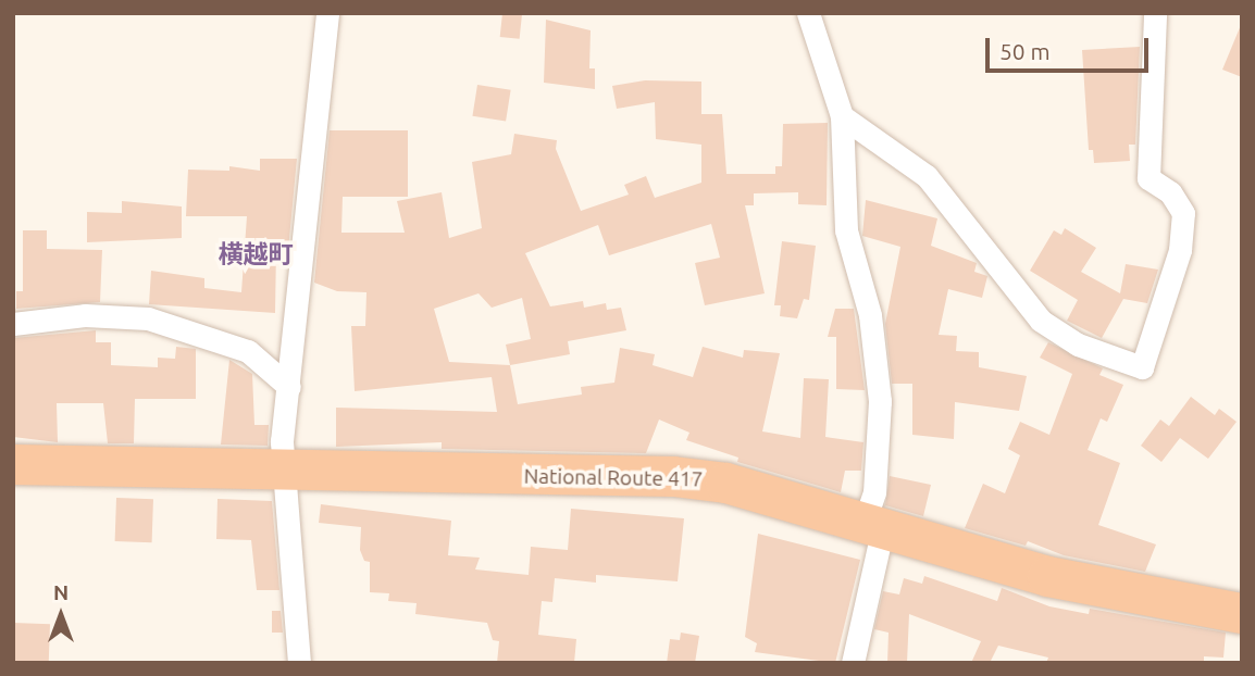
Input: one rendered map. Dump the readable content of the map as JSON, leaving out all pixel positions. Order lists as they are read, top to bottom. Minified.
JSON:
{"streets":{"highway":["National Route 417"]},"districts":["横越町"],"scale_bar":"50 m","north":"top"}
